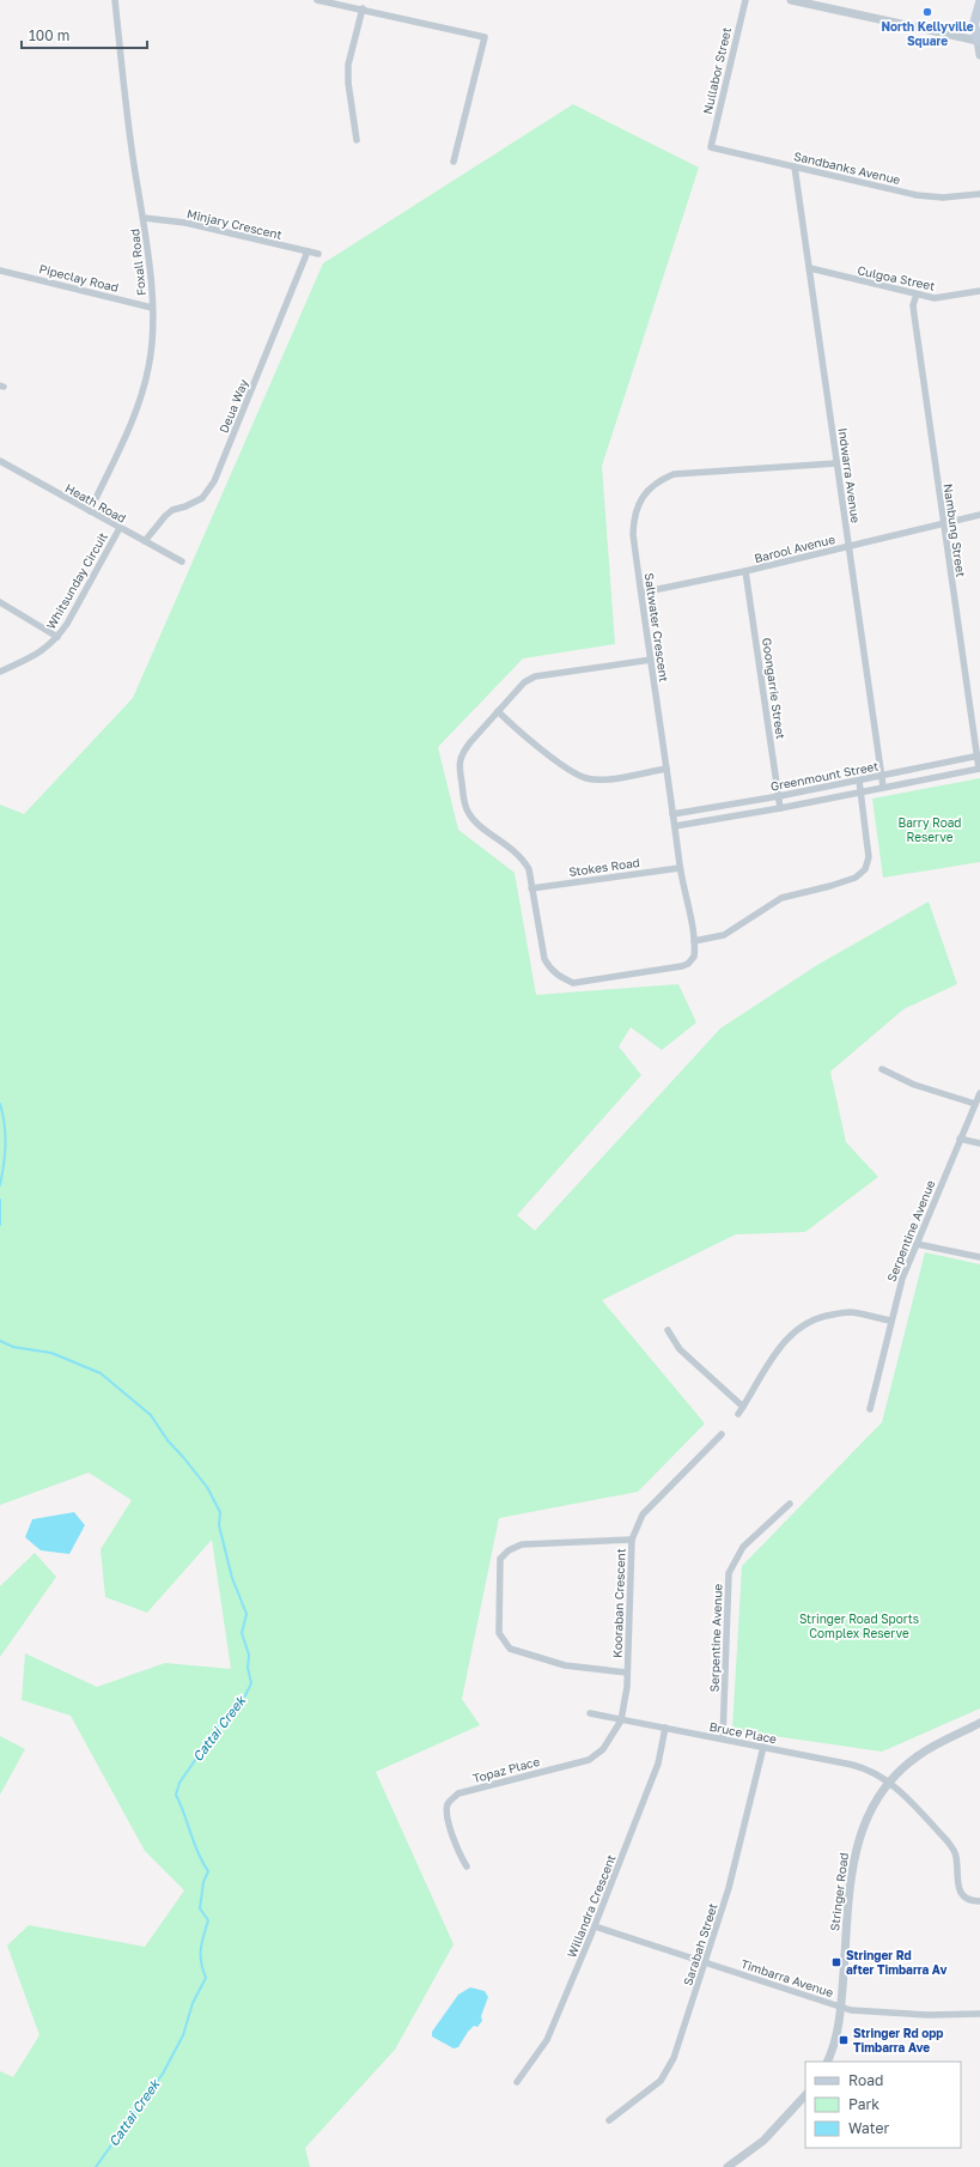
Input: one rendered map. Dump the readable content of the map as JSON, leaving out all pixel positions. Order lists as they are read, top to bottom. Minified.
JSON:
{"streets":{"street":["Nullabor Street","Sandbanks Avenue","Minjary Crescent","Foxall Road","Pipeclay Road","Culgoa Street","Deua Way","Indwarra Avenue","Heath Road","Nambung Street","Barool Avenue","Whitsunday Circuit","Saltwater Crescent","Goongarrie Street","Greenmount Street","Stokes Road","Serpentine Avenue","Kooraban Crescent","Bruce Place","Topaz Place","Stringer Road","Willandra Crescent","Sarabah Street","Timbarra Avenue"]},"crossings":[["Nullabor Street","Sandbanks Avenue"],["Sandbanks Avenue","Indwarra Avenue"],["Minjary Crescent","Foxall Road"],["Minjary Crescent","Deua Way"],["Foxall Road","Pipeclay Road"],["Foxall Road","Heath Road"],["Culgoa Street","Indwarra Avenue"],["Culgoa Street","Nambung Street"],["Deua Way","Heath Road"],["Indwarra Avenue","Barool Avenue"],["Indwarra Avenue","Saltwater Crescent"],["Indwarra Avenue","Greenmount Street"],["Heath Road","Whitsunday Circuit"],["Nambung Street","Barool Avenue"],["Nambung Street","Greenmount Street"],["Barool Avenue","Saltwater Crescent"],["Barool Avenue","Goongarrie Street"],["Saltwater Crescent","Greenmount Street"],["Saltwater Crescent","Stokes Road"],["Goongarrie Street","Greenmount Street"],["Serpentine Avenue","Bruce Place"],["Kooraban Crescent","Bruce Place"],["Kooraban Crescent","Topaz Place"],["Bruce Place","Topaz Place"],["Bruce Place","Stringer Road"],["Bruce Place","Willandra Crescent"],["Bruce Place","Sarabah Street"],["Stringer Road","Timbarra Avenue"],["Willandra Crescent","Timbarra Avenue"],["Sarabah Street","Timbarra Avenue"]],"water":["Cattai Creek"],"parks":["Barry Road Reserve","Stringer Road Sports Complex Reserve"],"places":{"other":["North Kellyville Square"],"transit":["Stringer Rd after Timbarra Av","Stringer Rd opp Timbarra Ave"]},"legend":["Road","Park","Water"],"scale_bar":"100 m"}
